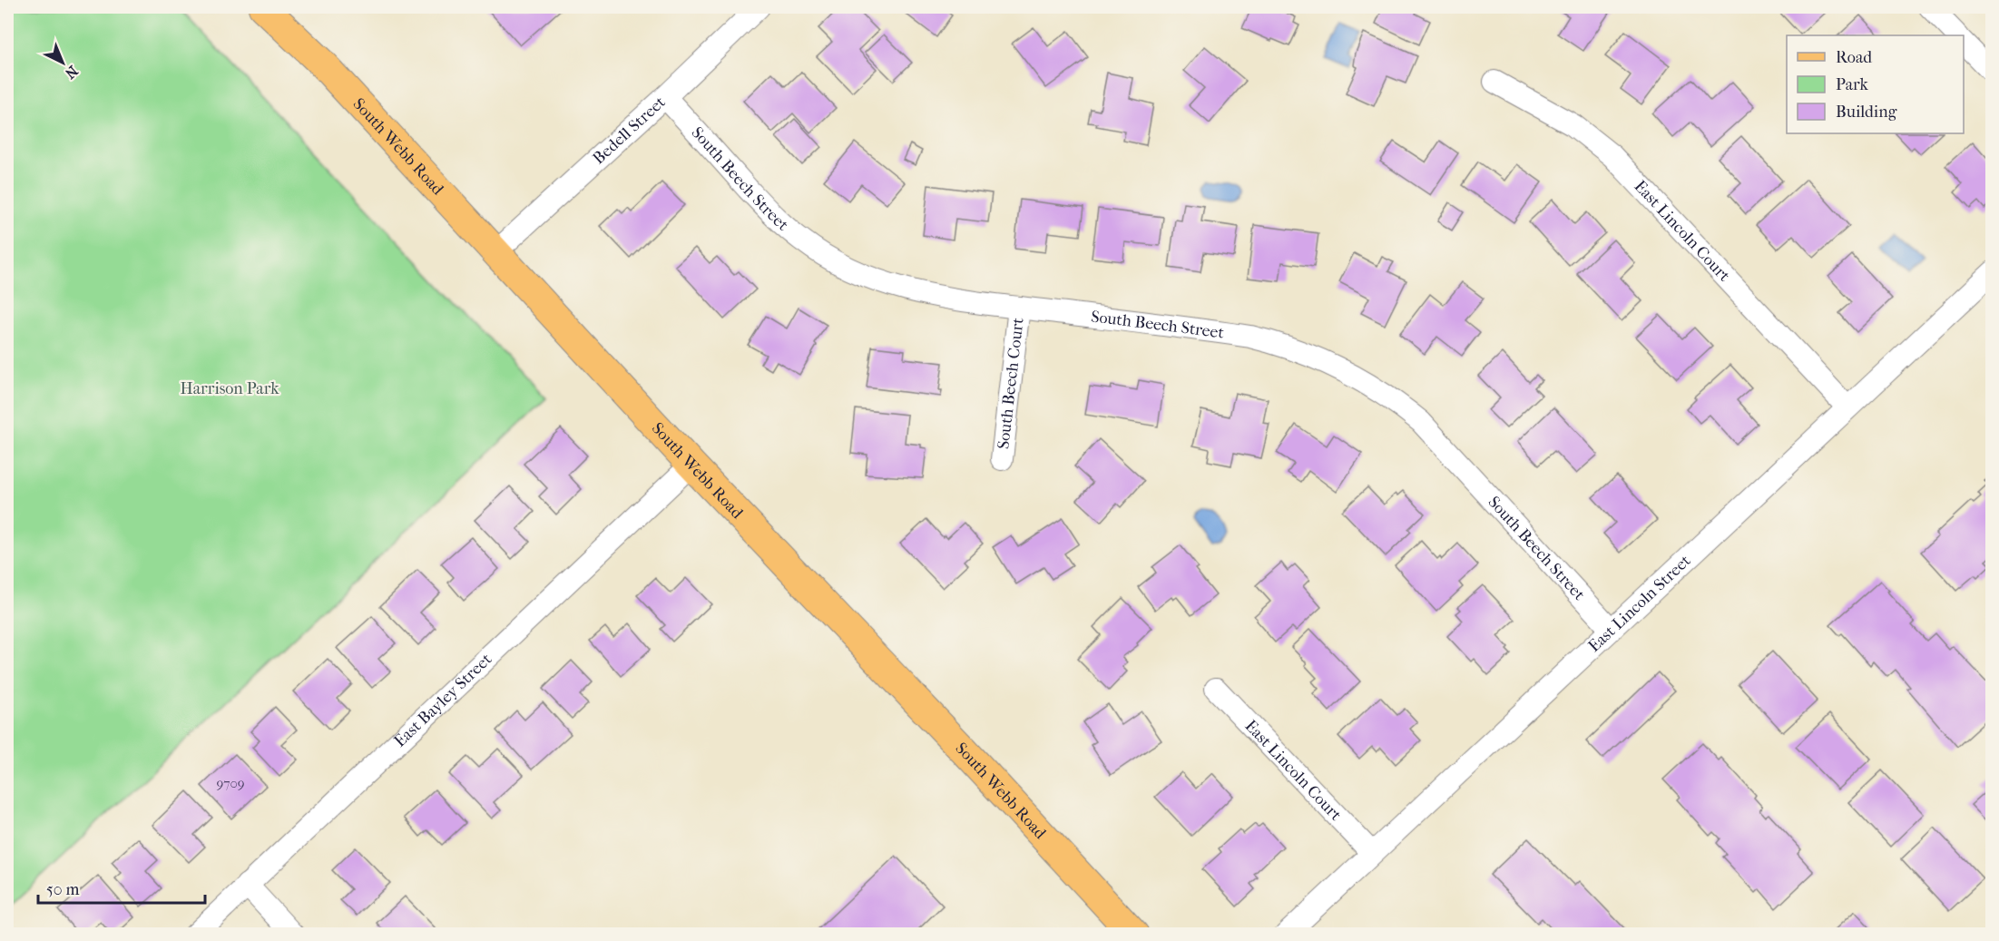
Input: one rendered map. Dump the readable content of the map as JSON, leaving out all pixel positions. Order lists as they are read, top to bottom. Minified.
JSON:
{"streets":{"main road":["South Webb Road"],"street":["Bedell Street","South Beech Street","East Lincoln Court","South Beech Court","East Lincoln Street","East Bayley Street"]},"crossings":[["Bedell Street","South Webb Road"],["Bedell Street","South Beech Street"],["South Webb Road","East Bayley Street"],["South Beech Street","South Beech Court"],["South Beech Street","East Lincoln Street"],["East Lincoln Court","East Lincoln Street"]],"parks":["Harrison Park"],"house_numbers":["9709"],"legend":["Road","Park","Building"],"scale_bar":"50 m","north":"bottom right"}
